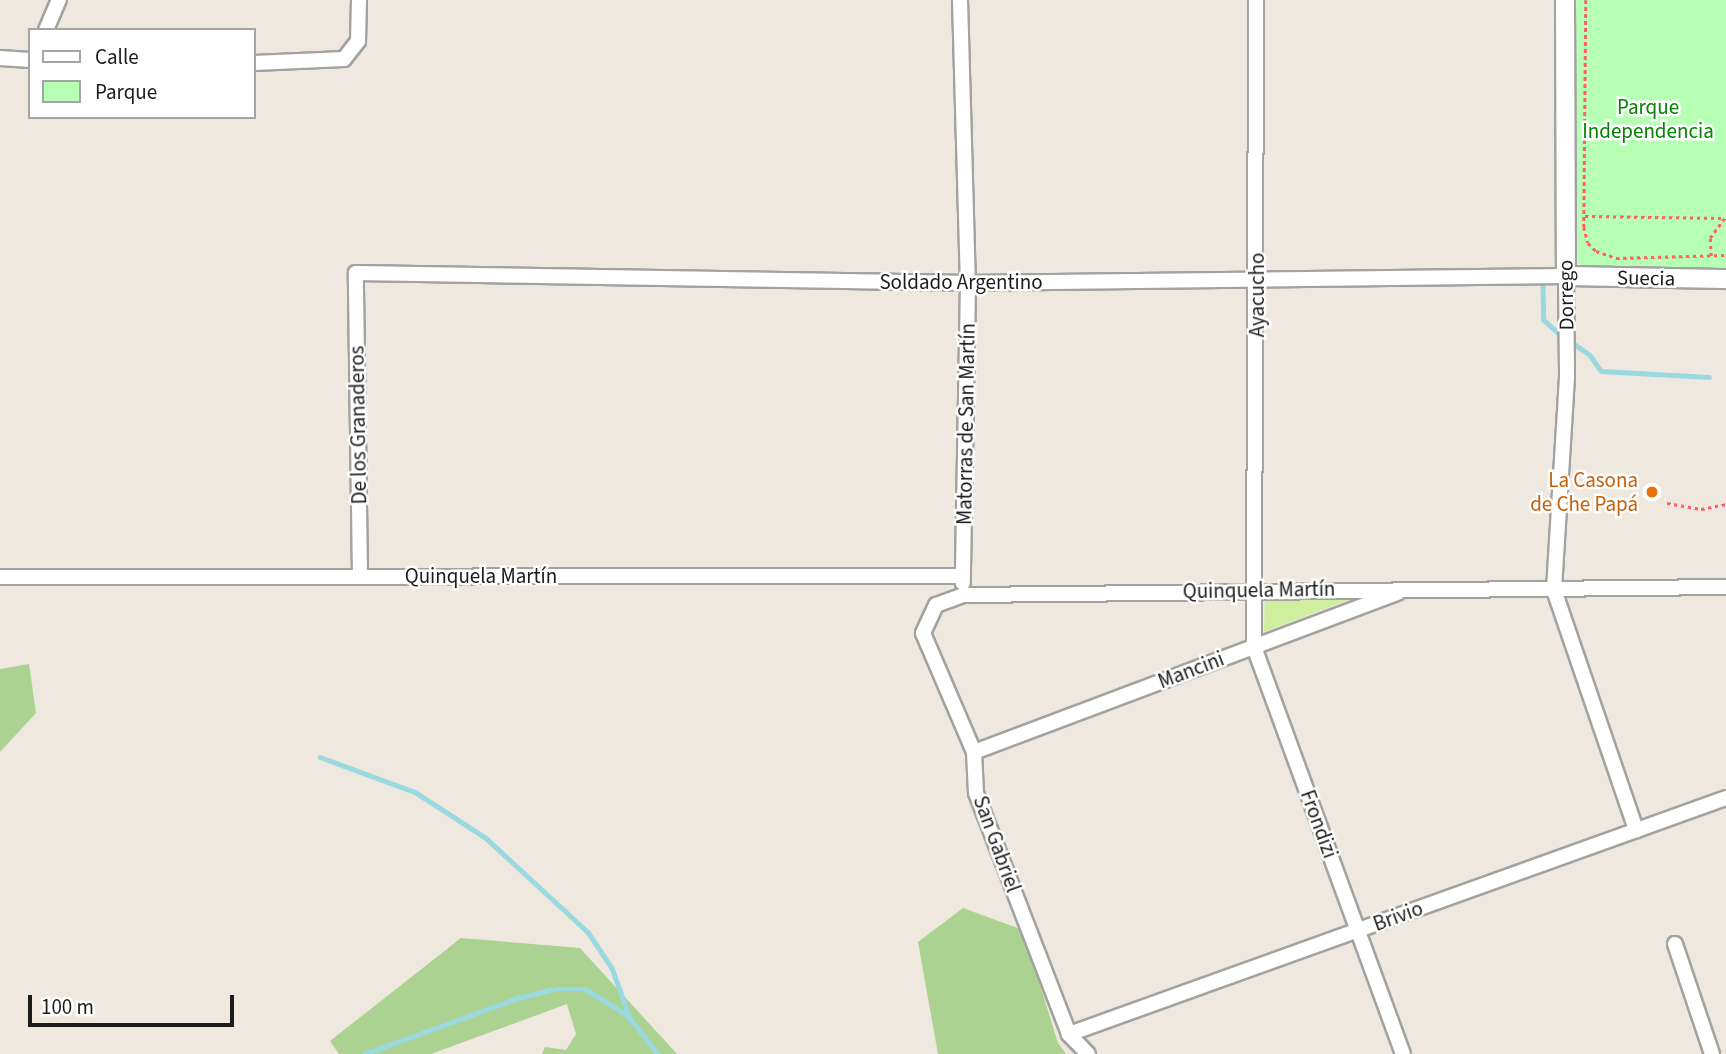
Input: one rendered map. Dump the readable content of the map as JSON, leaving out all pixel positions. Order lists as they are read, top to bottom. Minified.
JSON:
{"streets":{"street":["Suecia","Soldado Argentino","Ayacucho","Dorrego","Matorras de San Martín","De los Granaderos","Quinquela Martín","Mancini","Frondizi","San Gabriel","Brivio"]},"crossings":[["Suecia","Soldado Argentino"],["Suecia","Dorrego"],["Soldado Argentino","Ayacucho"],["Soldado Argentino","Dorrego"],["Soldado Argentino","Matorras de San Martín"],["Soldado Argentino","De los Granaderos"],["Ayacucho","Quinquela Martín"],["Ayacucho","Frondizi"],["Dorrego","Quinquela Martín"],["Matorras de San Martín","Quinquela Martín"],["Matorras de San Martín","San Gabriel"],["De los Granaderos","Quinquela Martín"],["Quinquela Martín","Mancini"],["Quinquela Martín","Frondizi"],["Quinquela Martín","San Gabriel"],["Mancini","Frondizi"],["Mancini","San Gabriel"],["Frondizi","Brivio"],["San Gabriel","Brivio"]],"parks":["Parque Independencia"],"places":["La Casona de Che Papá"],"legend":["Calle","Parque"],"scale_bar":"100 m"}
